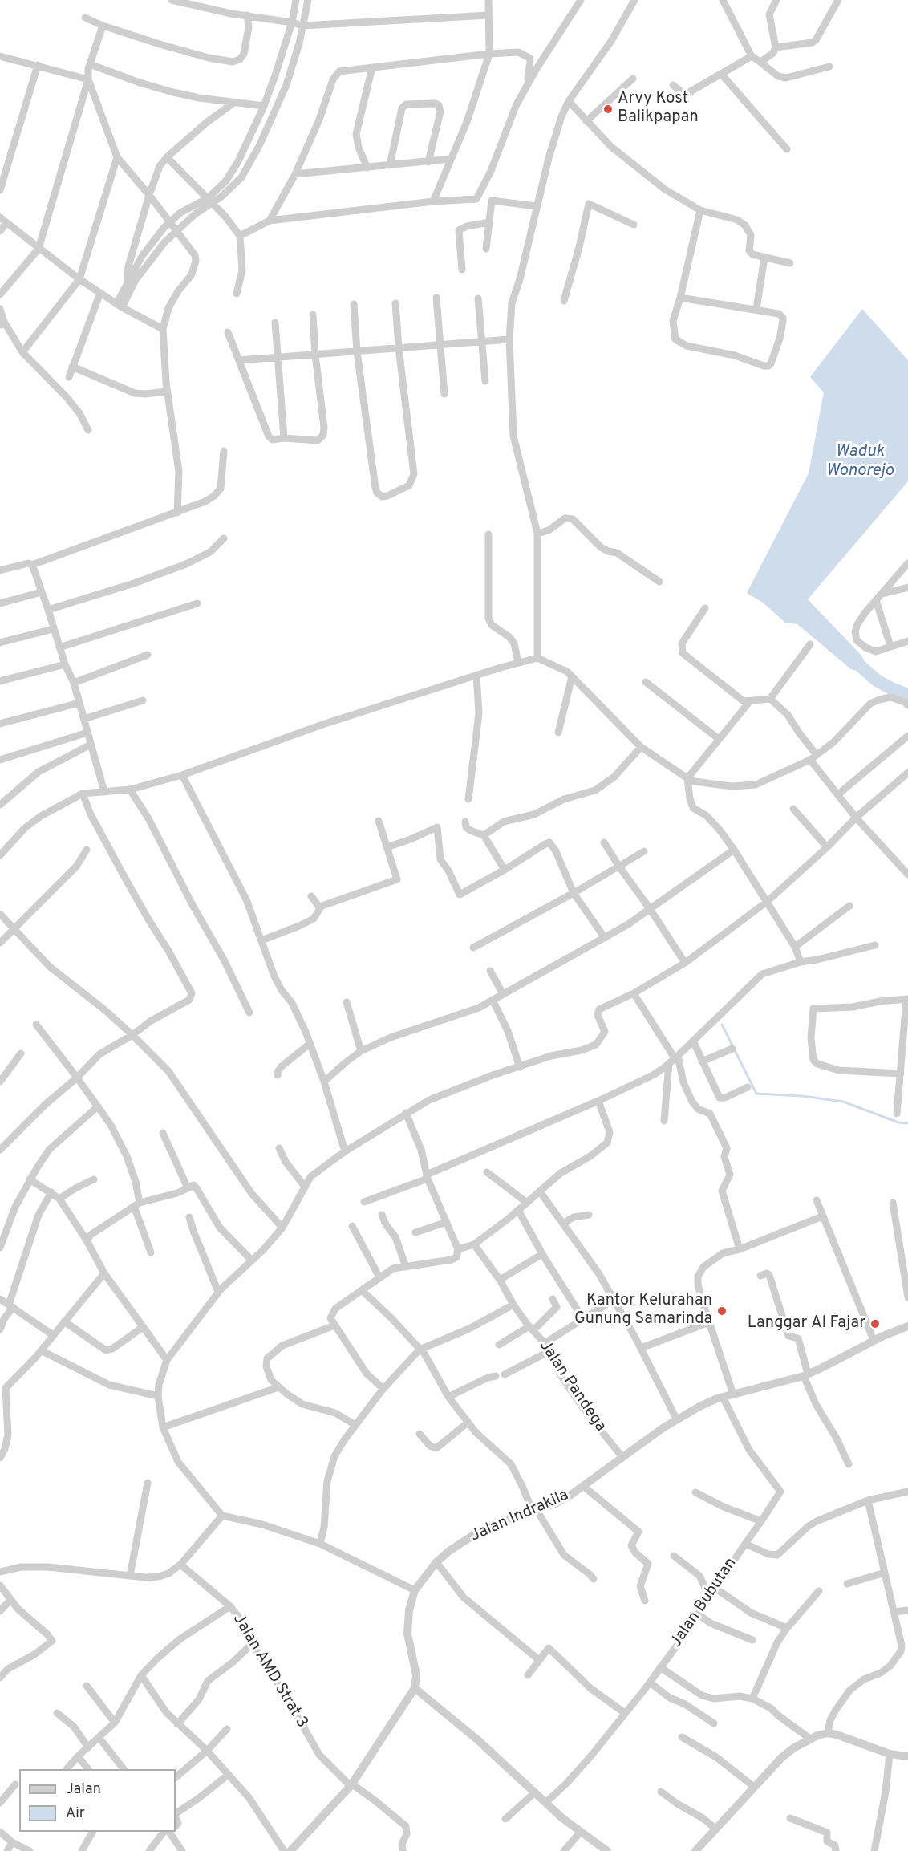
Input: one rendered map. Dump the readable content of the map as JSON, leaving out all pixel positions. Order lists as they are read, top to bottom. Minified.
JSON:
{"streets":{"street":["Jalan Pandega","Jalan Indrakila","Jalan Bubutan","Jalan AMD Strat 3"]},"crossings":[["Jalan Pandega","Jalan Indrakila"]],"water":["Waduk Wonorejo"],"places":["Arvy Kost Balikpapan","Kantor Kelurahan Gunung Samarinda","Langgar Al Fajar"],"legend":["Jalan","Air"]}
